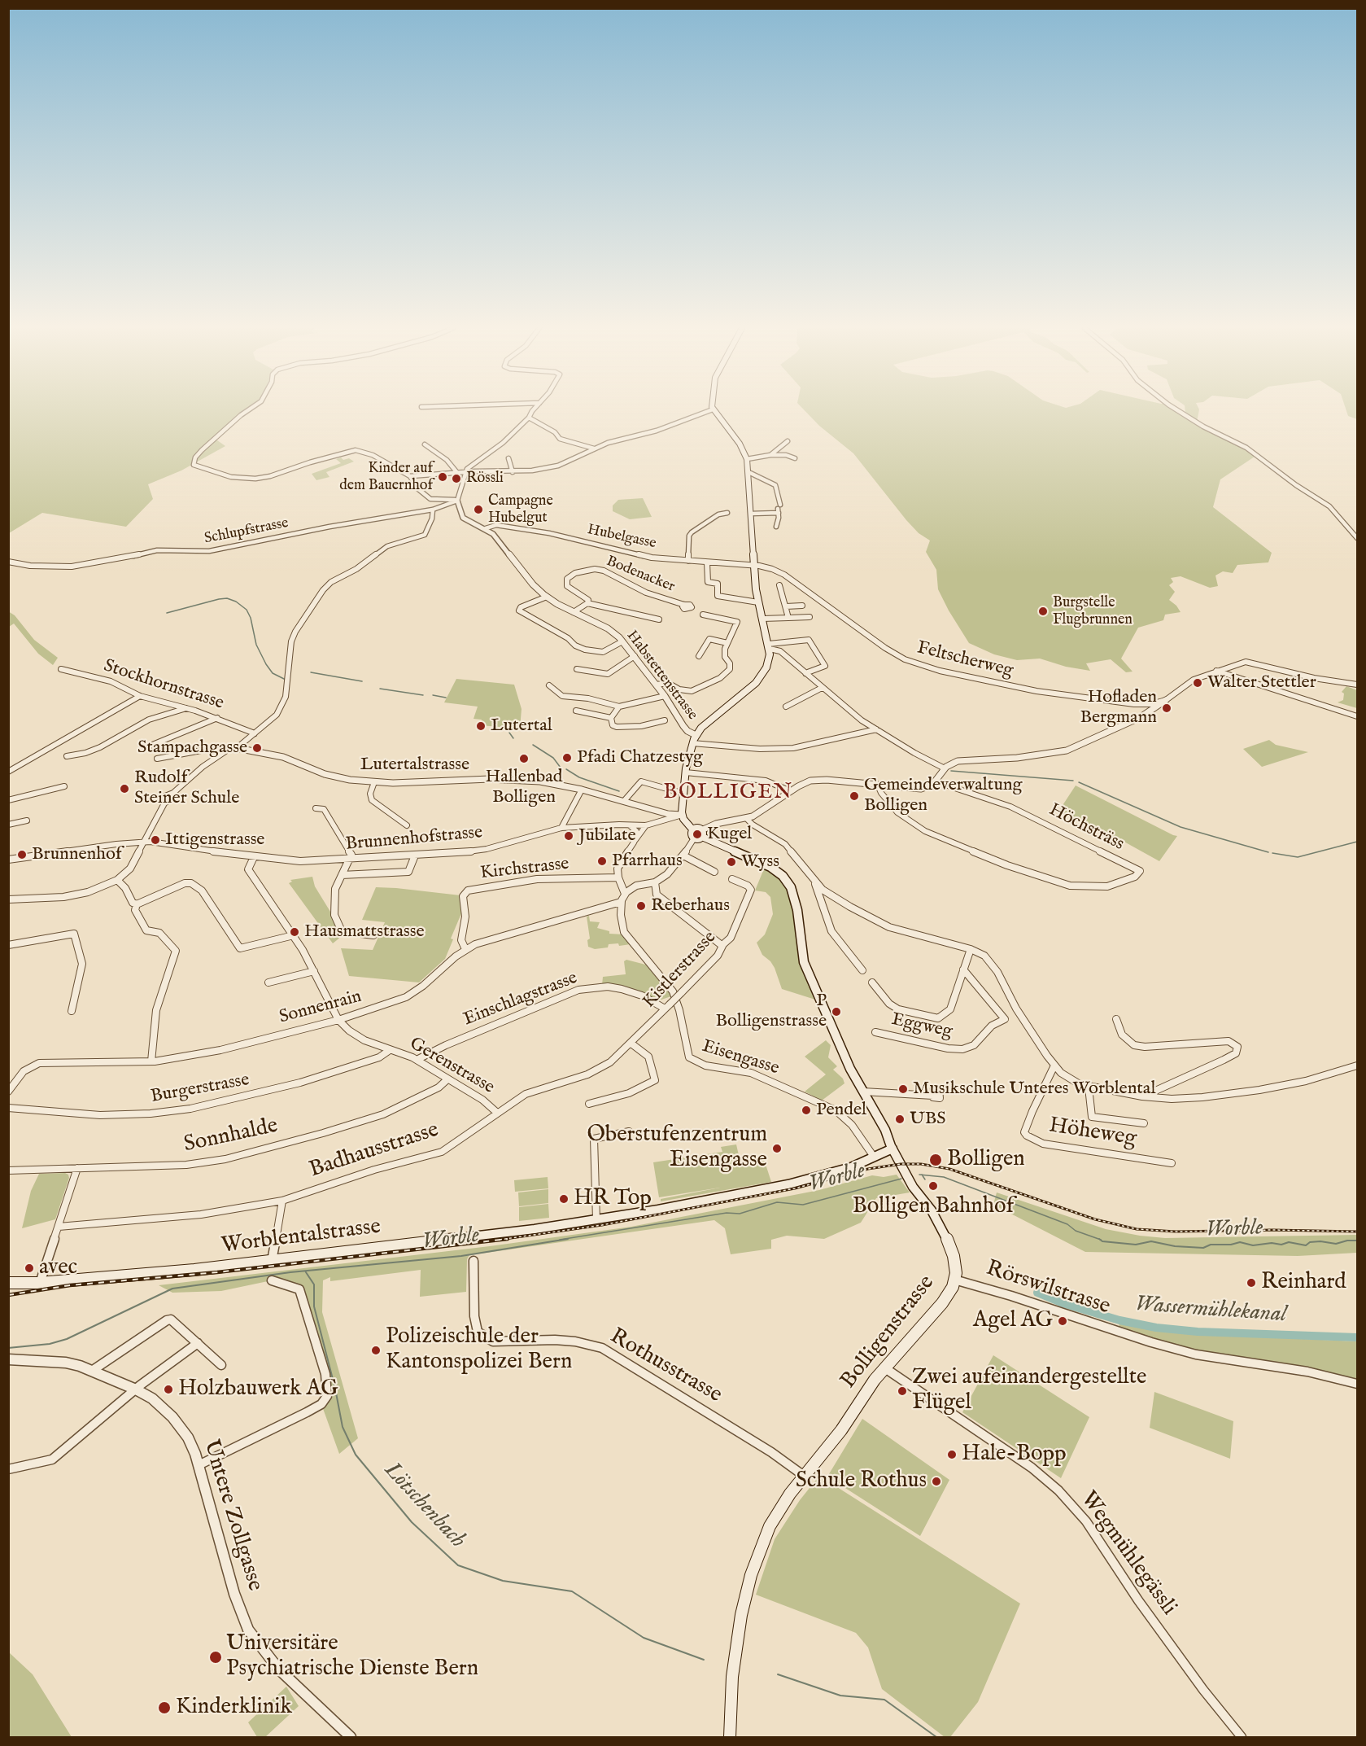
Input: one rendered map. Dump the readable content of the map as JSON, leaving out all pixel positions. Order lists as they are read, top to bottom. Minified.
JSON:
{"streets":{"main road":["Worblentalstrasse","Bolligenstrasse"],"street":["Schlupfstrasse","Hubelgasse","Bodenacker","Feltscherweg","Habstettenstrasse","Stockhornstrasse","Lutertalstrasse","Höchsträss","Brunnenhofstrasse","Kirchstrasse","Kistlerstrasse","Einschlagstrasse","Sonnenrain","Eggweg","Eisengasse","Gerenstrasse","Burgerstrasse","Höheweg","Sonnhalde","Badhausstrasse","Rörswilstrasse","Rothusstrasse","Untere Zollgasse","Wegmühlegässli"]},"crossings":[["Schlupfstrasse","Habstettenstrasse"],["Hubelgasse","Feltscherweg"],["Hubelgasse","Habstettenstrasse"],["Lutertalstrasse","Brunnenhofstrasse"],["Kirchstrasse","Sonnenrain"],["Kistlerstrasse","Einschlagstrasse"],["Kistlerstrasse","Gerenstrasse"],["Kistlerstrasse","Badhausstrasse"],["Einschlagstrasse","Gerenstrasse"],["Sonnenrain","Eisengasse"],["Sonnenrain","Gerenstrasse"],["Eisengasse","Worblentalstrasse"],["Gerenstrasse","Burgerstrasse"],["Gerenstrasse","Sonnhalde"],["Gerenstrasse","Badhausstrasse"],["Worblentalstrasse","Bolligenstrasse"],["Rörswilstrasse","Bolligenstrasse"],["Bolligenstrasse","Rothusstrasse"],["Bolligenstrasse","Wegmühlegässli"]],"districts":["BOLLIGEN"],"water":["Worble","Wassermühlekanal","Lötschenbach"],"places":["Kinder auf dem Bauernhof","Rössli","Campagne Hubelgut","Burgstelle Flugbrunnen","Walter Stettler","Hofladen Bergmann","Lutertal","Stampachgasse","Pfadi Chatzestyg","Hallenbad Bolligen","Rudolf Steiner Schule","Gemeindeverwaltung Bolligen","Kugel","Jubilate","Ittigenstrasse","Brunnenhof","Pfarrhaus","Wyss","Reberhaus","Hausmattstrasse","P Bolligenstrasse","Musikschule Unteres Worblental","Pendel","UBS","Oberstufenzentrum Eisengasse","Bolligen","Bolligen Bahnhof","HR Top","avec","Reinhard","Agel AG","Polizeischule der Kantonspolizei Bern","Holzbauwerk AG","Zwei aufeinandergestellte Flügel","Hale-Bopp","Schule Rothus","Universitäre Psychiatrische Dienste Bern","Kinderklinik"]}
